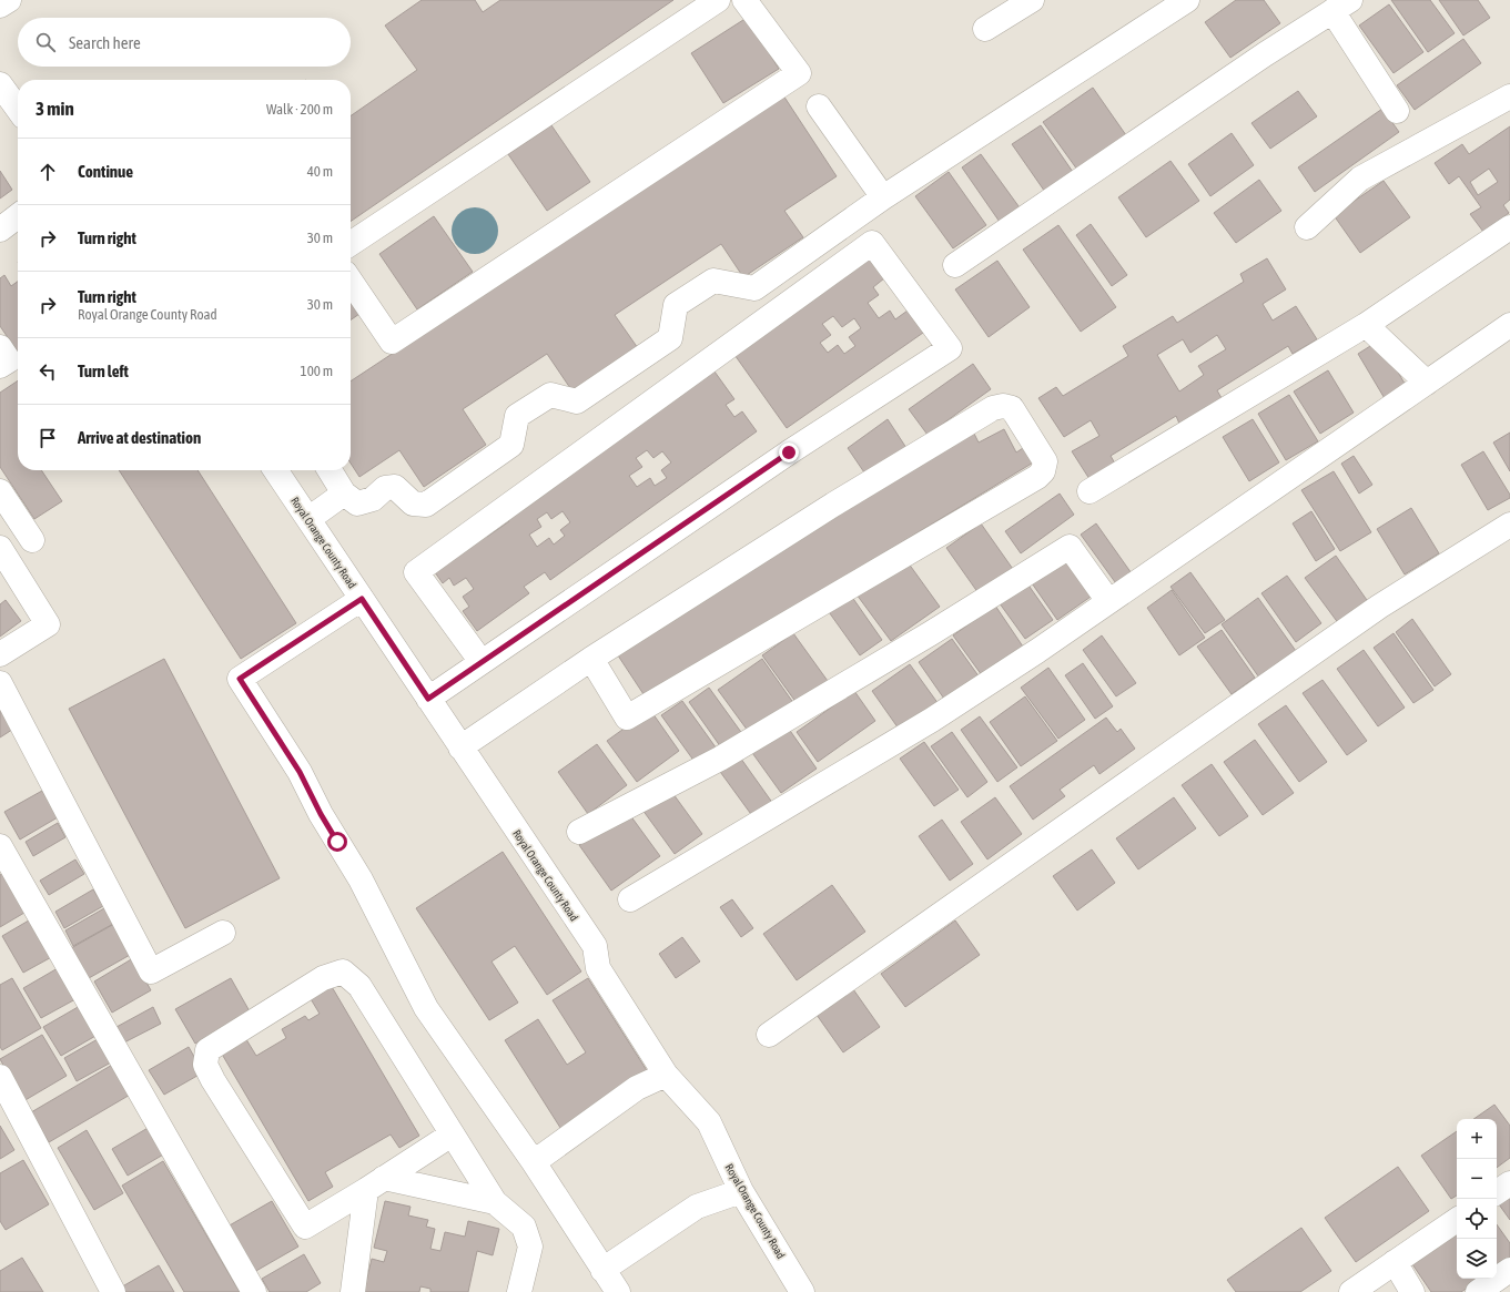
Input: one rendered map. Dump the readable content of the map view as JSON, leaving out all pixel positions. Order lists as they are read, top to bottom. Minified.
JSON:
{"streets":{"street":["Royal Orange County Road"]},"page":{"search":"Search here","heading":["3 min","Walk · 200 m"],"list":[["Continue","40 m"],["Turn right","30 m"],["Turn right","Royal Orange County Road","30 m"],["Turn left","100 m"],"Arrive at destination"],"map_buttons":["+","−"]}}
